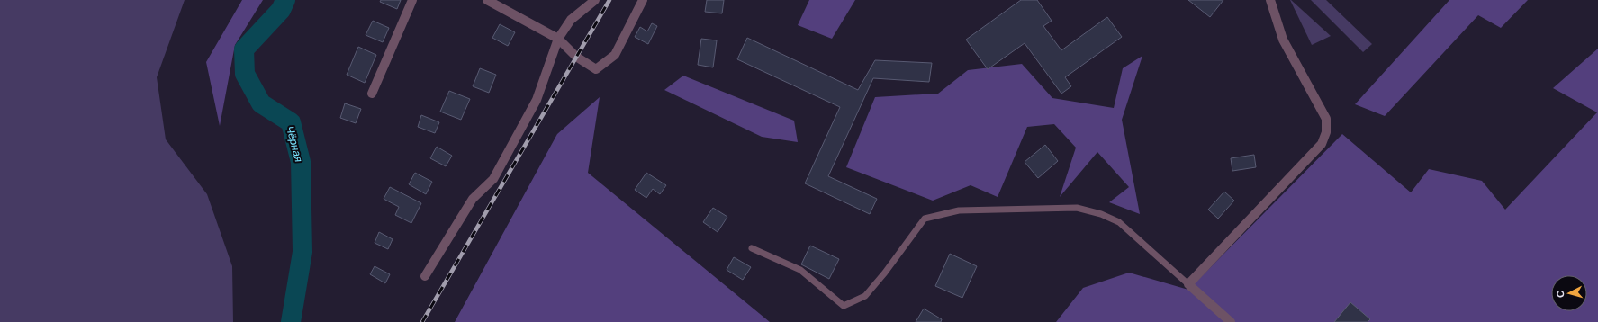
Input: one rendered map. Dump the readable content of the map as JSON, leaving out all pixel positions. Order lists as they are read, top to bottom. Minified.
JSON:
{"water":["Чёрная"],"north":"left"}
